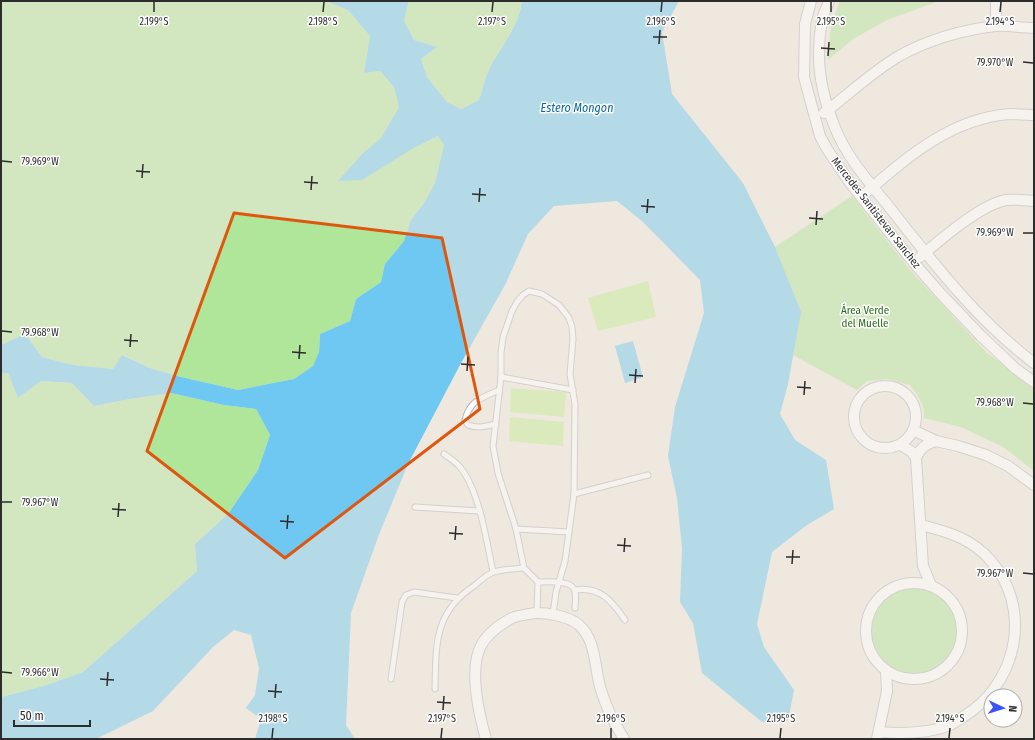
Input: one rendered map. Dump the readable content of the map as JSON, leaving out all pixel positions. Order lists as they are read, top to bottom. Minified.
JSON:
{"streets":{"street":["Mercedes Santistevan Sanchez"]},"water":["Estero Mongon"],"parks":["Área Verde del Muelle"],"scale_bar":"50 m","north":"right","coordinates":["2.199°S","2.198°S","2.197°S","2.196°S","2.195°S","2.194°S","79.970°W","79.969°W","79.968°W","79.967°W","79.966°W"]}
